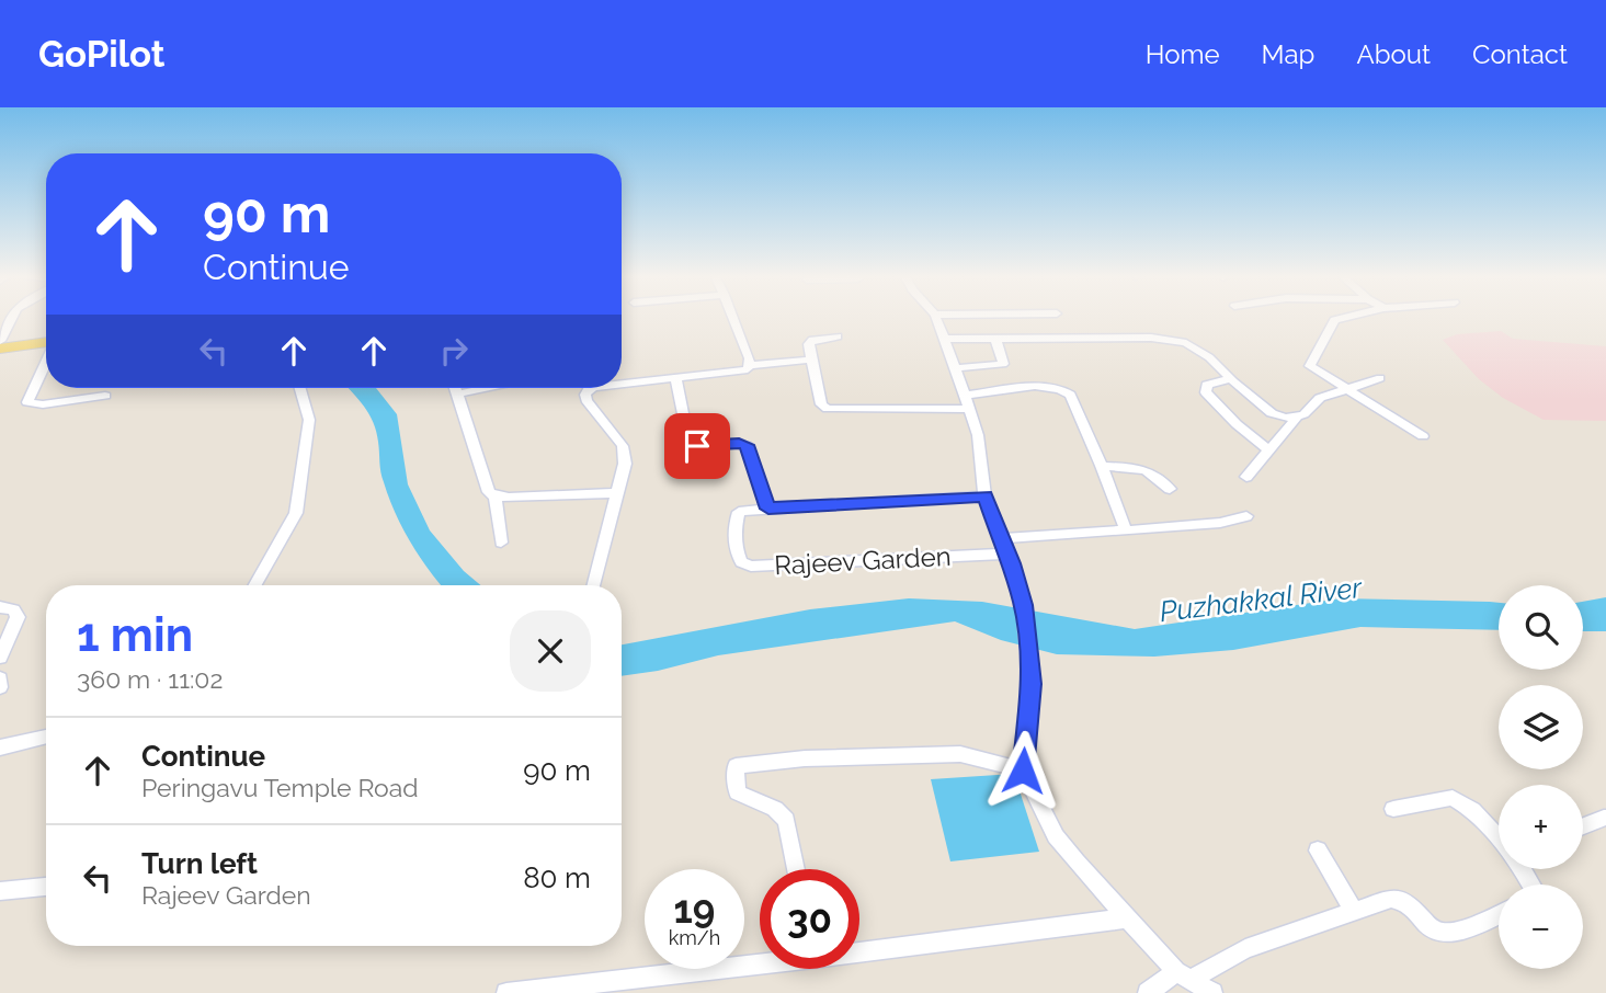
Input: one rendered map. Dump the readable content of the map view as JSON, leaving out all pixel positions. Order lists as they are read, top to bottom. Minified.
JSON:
{"streets":{"street":["Rajeev Garden"]},"water":["Puzhakkal River"],"page":{"header":"GoPilot","nav":["Home","Map","About","Contact"],"turn":["90 m","Continue"],"map_buttons":["+","−"],"heading":["1 min","360 m · 11:02"],"list":[{"name":"Continue","note":"Peringavu Temple Road","value":"90 m"},{"name":"Turn left","note":"Rajeev Garden","value":"80 m"}],"speed":"19 km/h","limit":"30"}}
